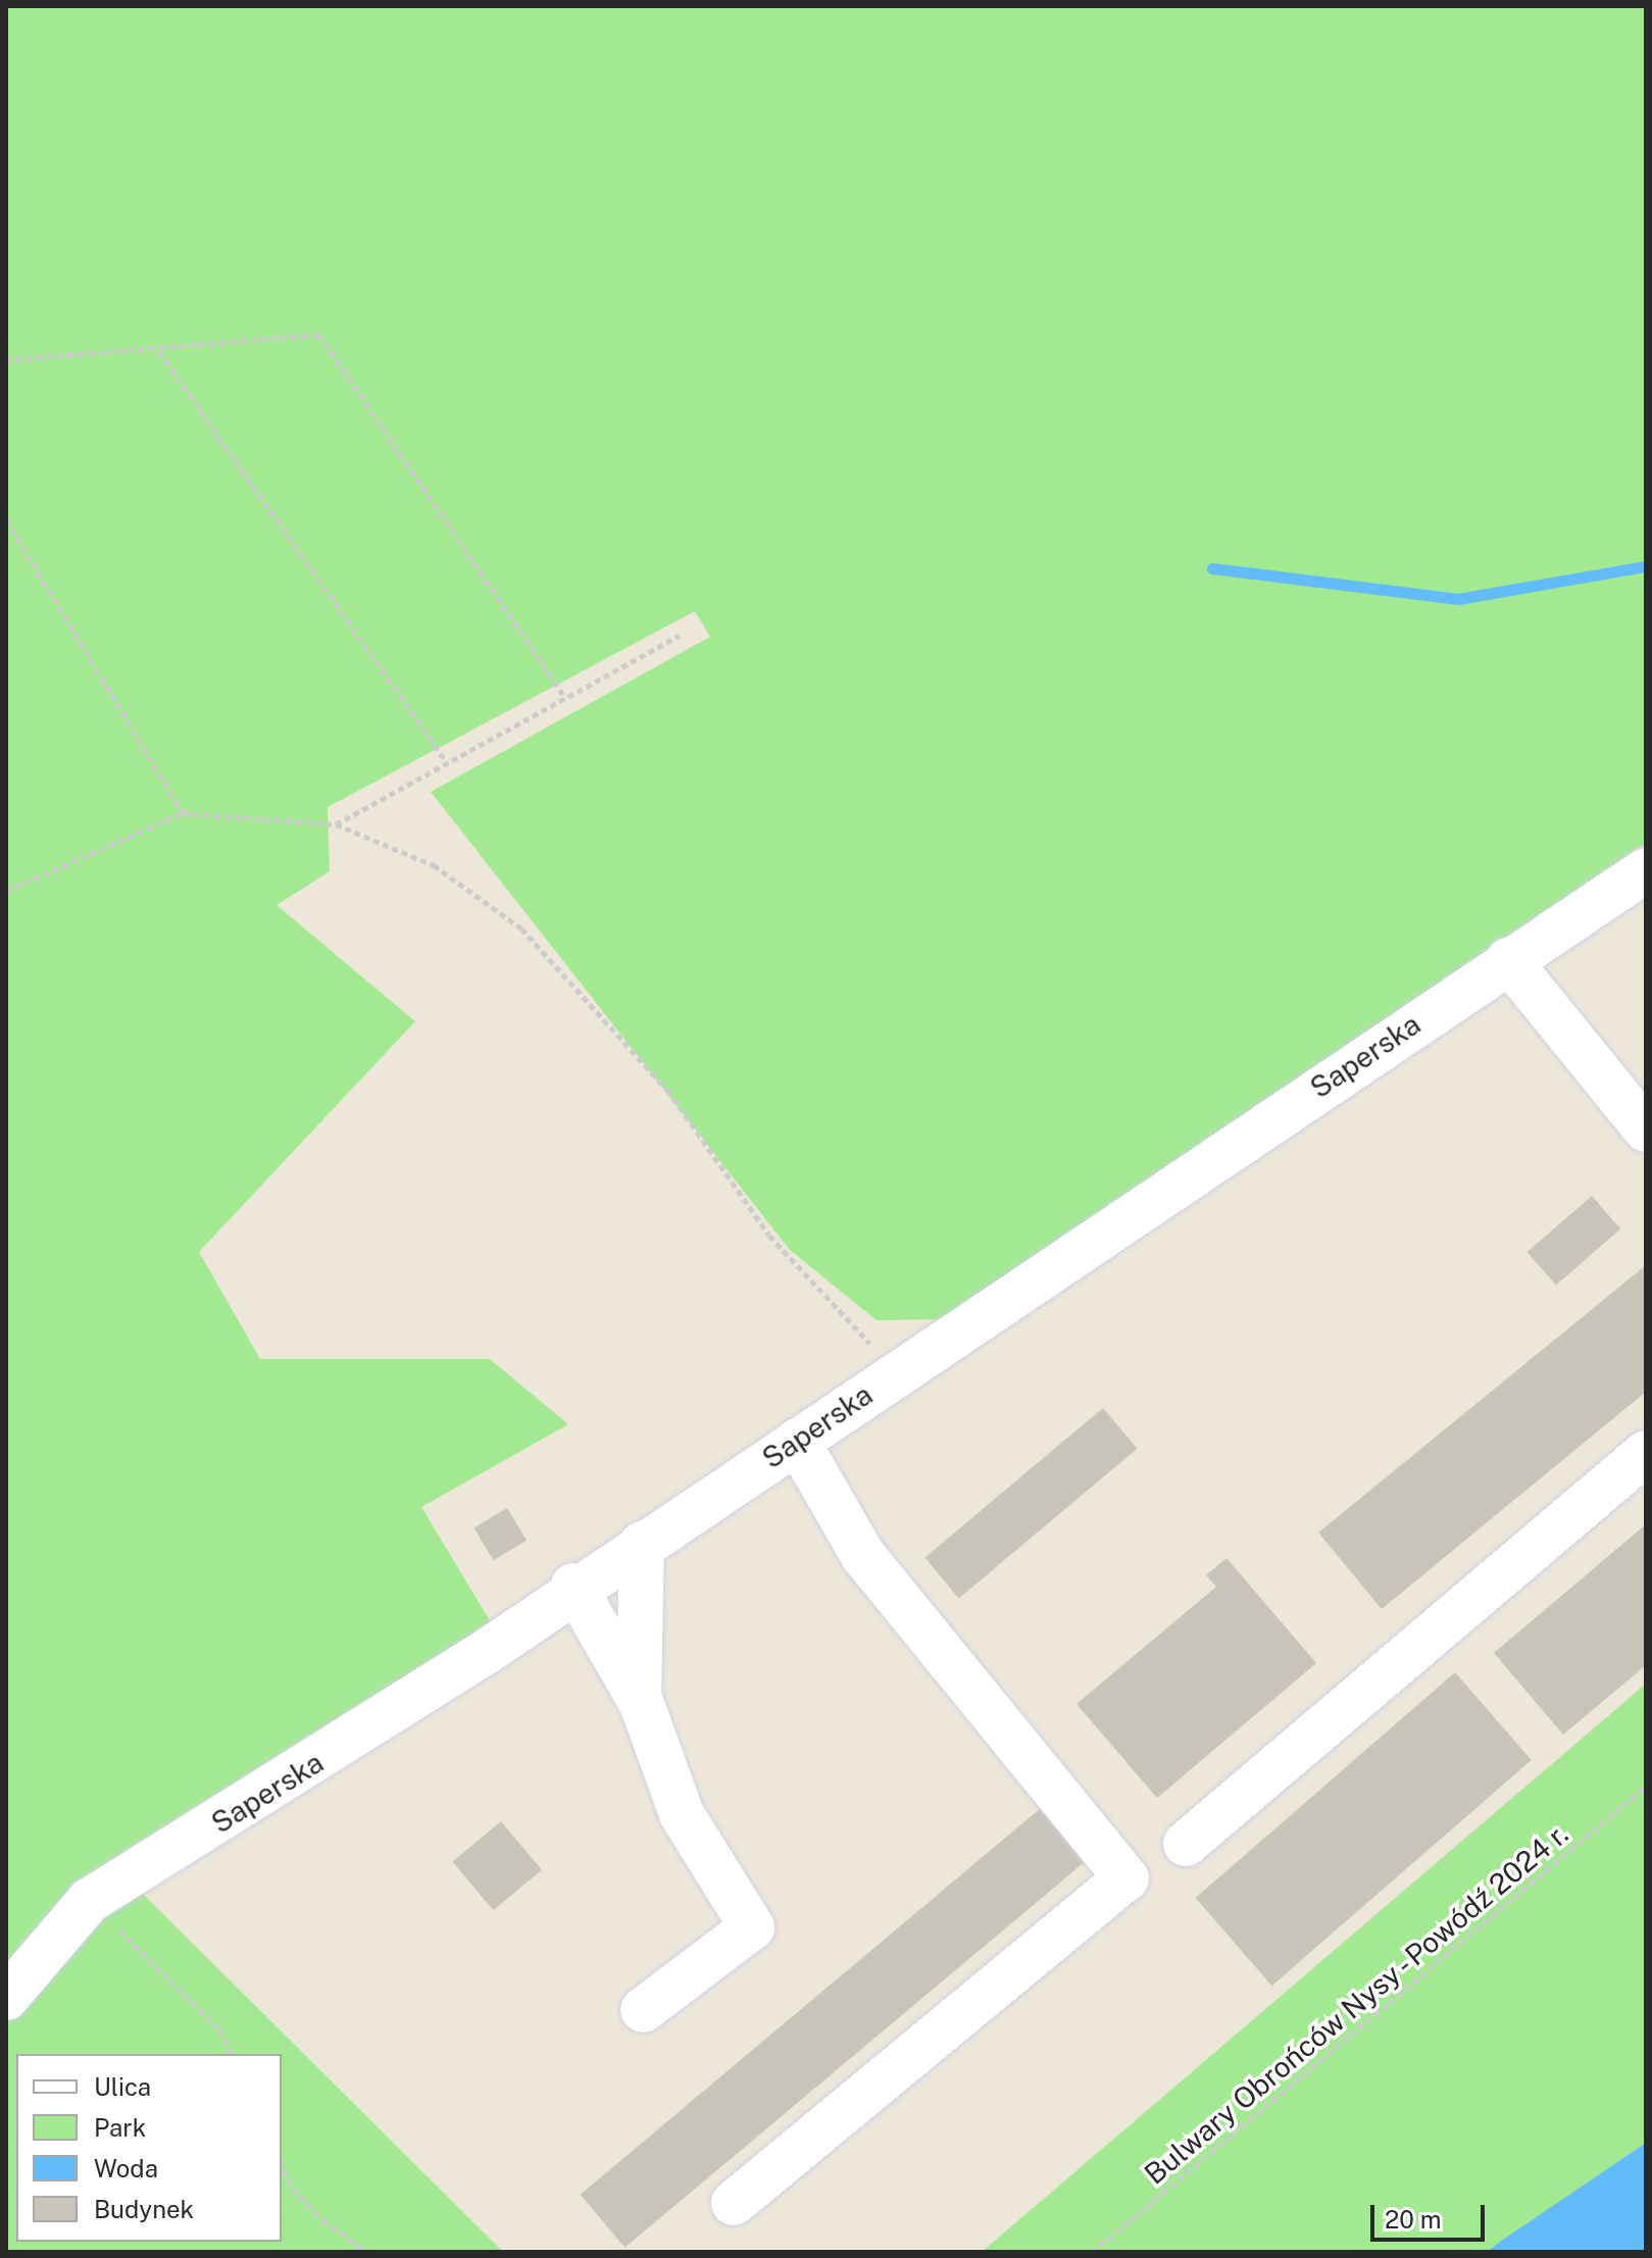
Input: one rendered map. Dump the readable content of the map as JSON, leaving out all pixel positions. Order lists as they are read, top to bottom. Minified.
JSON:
{"streets":{"street":["Saperska"],"path":["Bulwary Obrońców Nysy - Powódź 2024 r."]},"legend":["Ulica","Park","Woda","Budynek"],"scale_bar":"20 m"}
